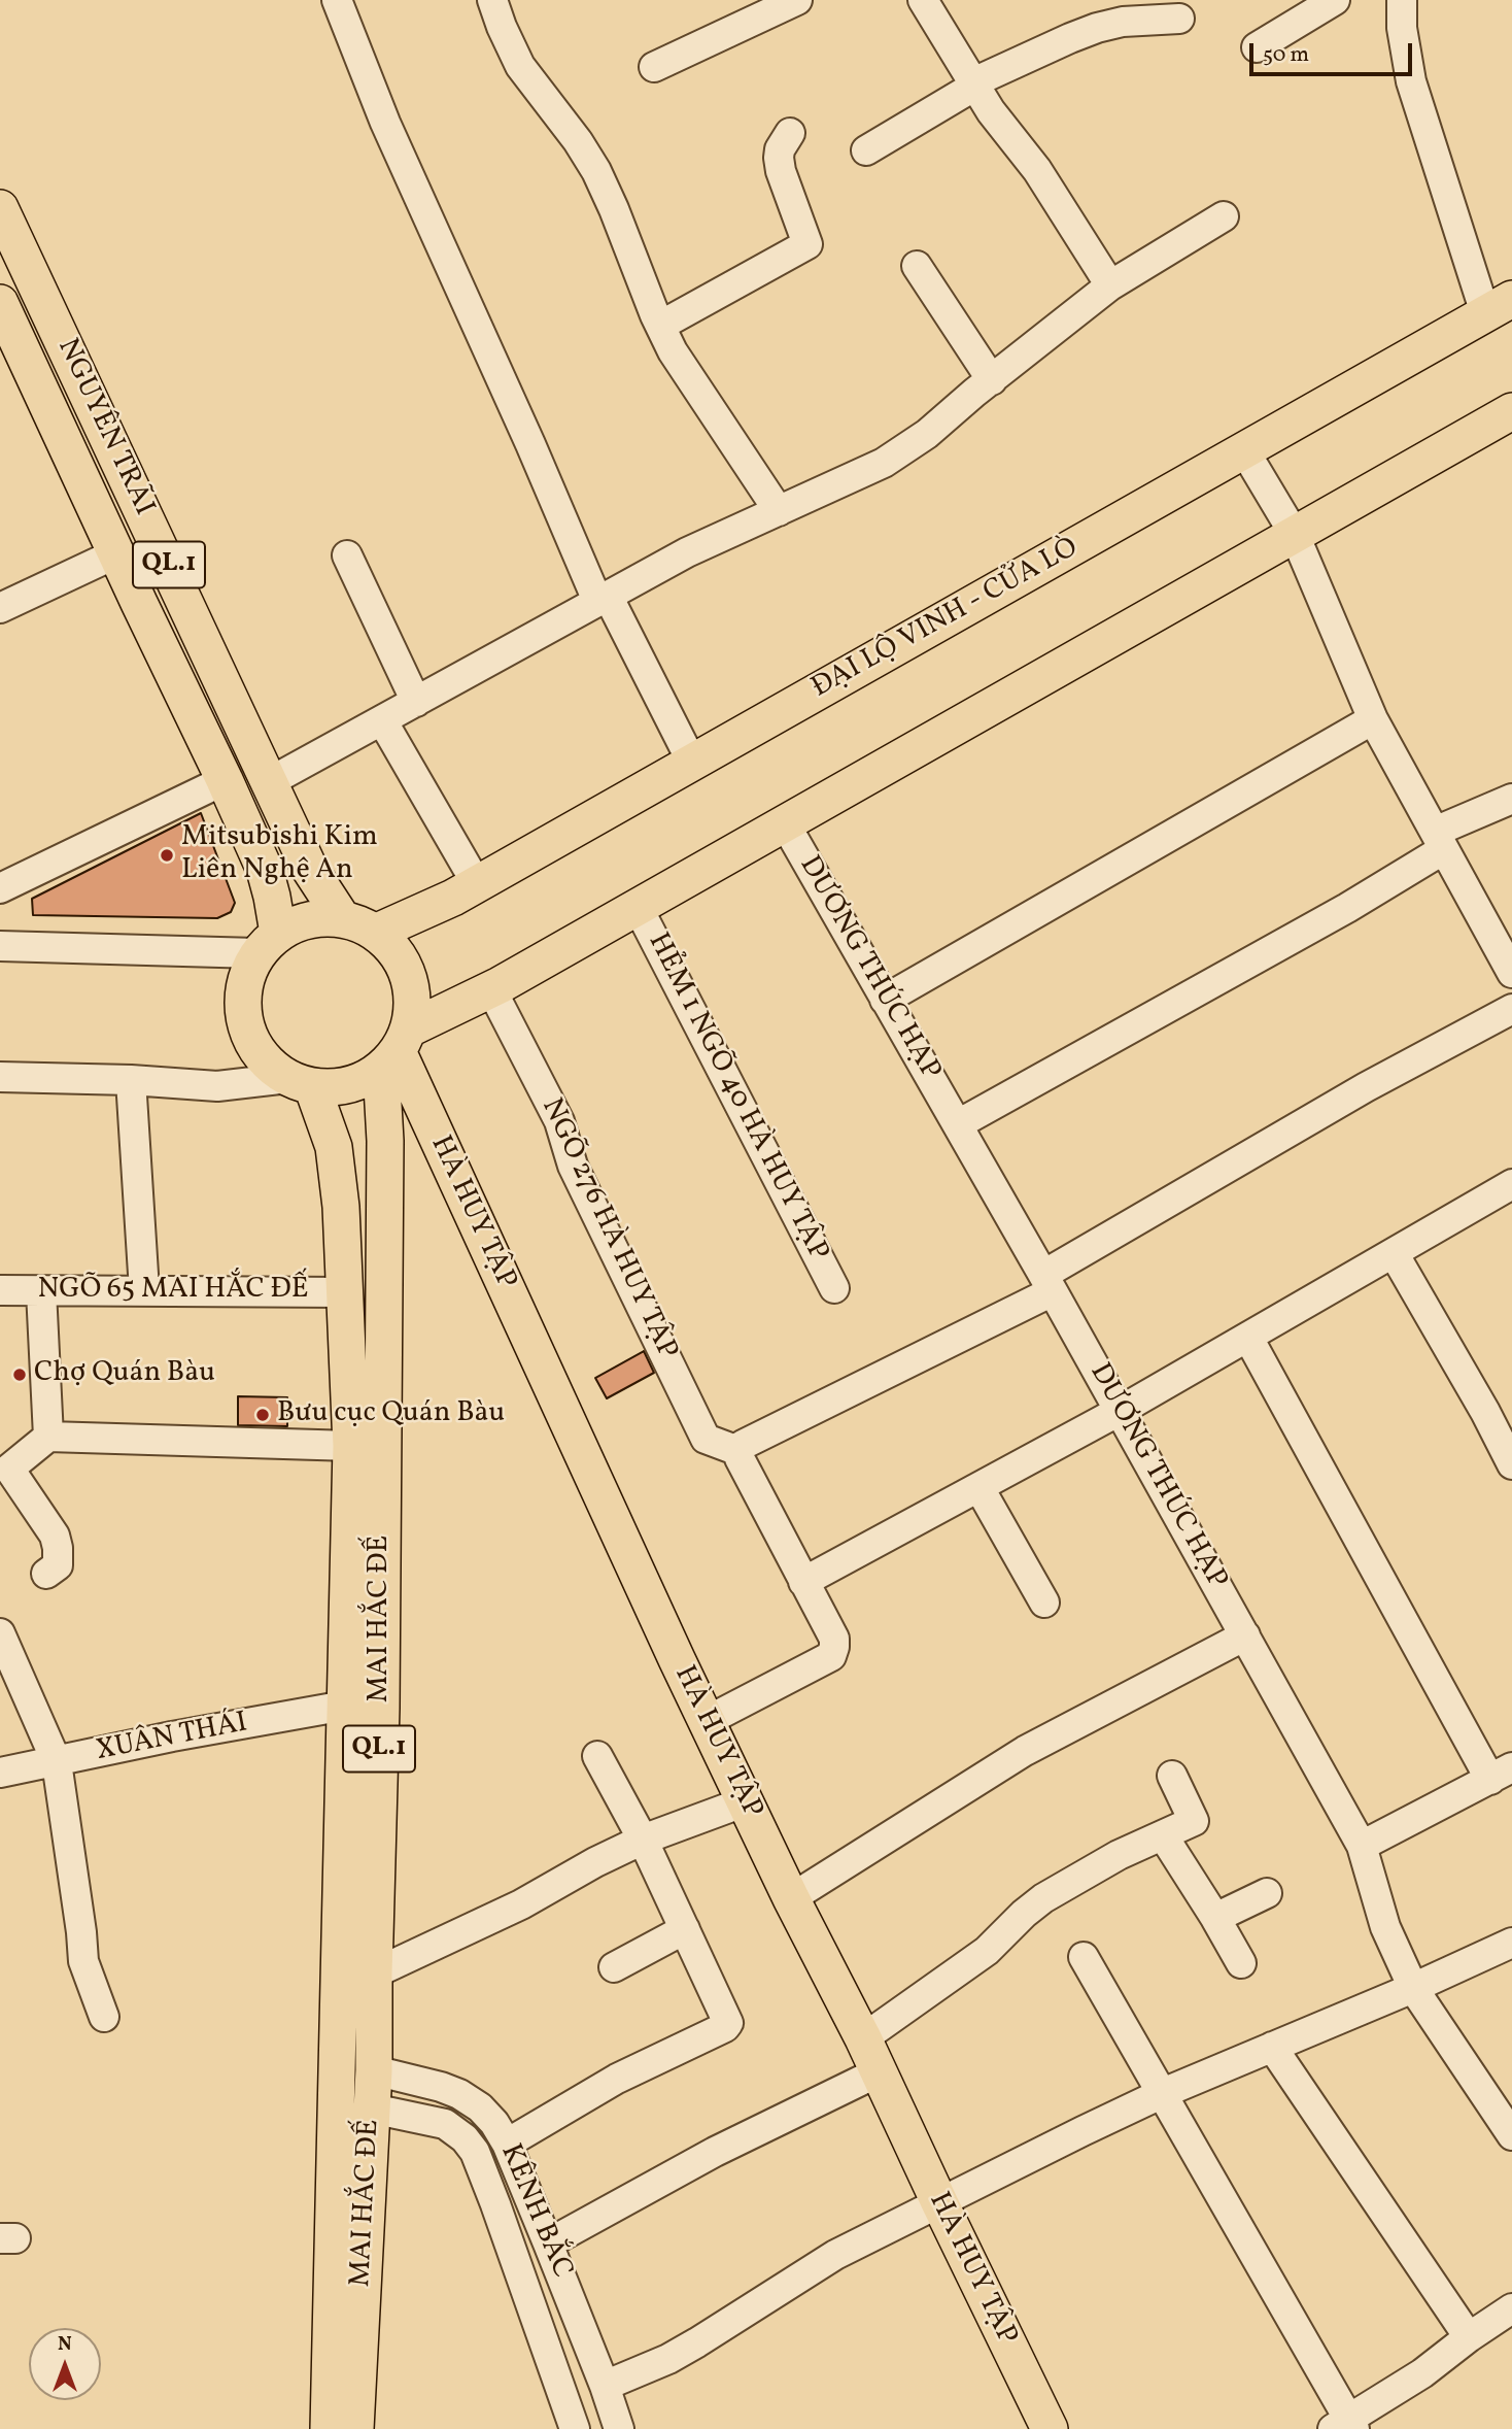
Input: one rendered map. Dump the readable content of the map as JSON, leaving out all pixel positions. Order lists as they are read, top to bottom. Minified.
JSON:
{"streets":{"main road":["NGUYÊN TRÃI","QL.1","ĐẠI LỘ VINH - CỬA LÒ","HÀ HUY TẬP","MAI HẮC ĐẾ"],"street":["DƯƠNG THÚC HẠP","HẺM 1 NGÕ 40 HÀ HUY TẬP","NGÕ 276 HÀ HUY TẬP","NGÕ 65 MAI HẮC ĐẾ","XUÂN THÁI","KÊNH BẮC"]},"crossings":[["NGUYÊN TRÃI","QL.1"],["NGUYÊN TRÃI","ĐẠI LỘ VINH - CỬA LÒ"],["NGUYÊN TRÃI","HÀ HUY TẬP"],["NGUYÊN TRÃI","MAI HẮC ĐẾ"],["QL.1","ĐẠI LỘ VINH - CỬA LÒ"],["QL.1","HÀ HUY TẬP"],["QL.1","MAI HẮC ĐẾ"],["ĐẠI LỘ VINH - CỬA LÒ","HÀ HUY TẬP"],["ĐẠI LỘ VINH - CỬA LÒ","MAI HẮC ĐẾ"],["HÀ HUY TẬP","MAI HẮC ĐẾ"],["NGÕ 65 MAI HẮC ĐẾ","MAI HẮC ĐẾ"],["MAI HẮC ĐẾ","XUÂN THÁI"],["MAI HẮC ĐẾ","KÊNH BẮC"]],"places":["Mitsubishi Kim Liên Nghệ An","Chợ Quán Bàu","Bưu cục Quán Bàu"],"scale_bar":"50 m","north":"top"}
